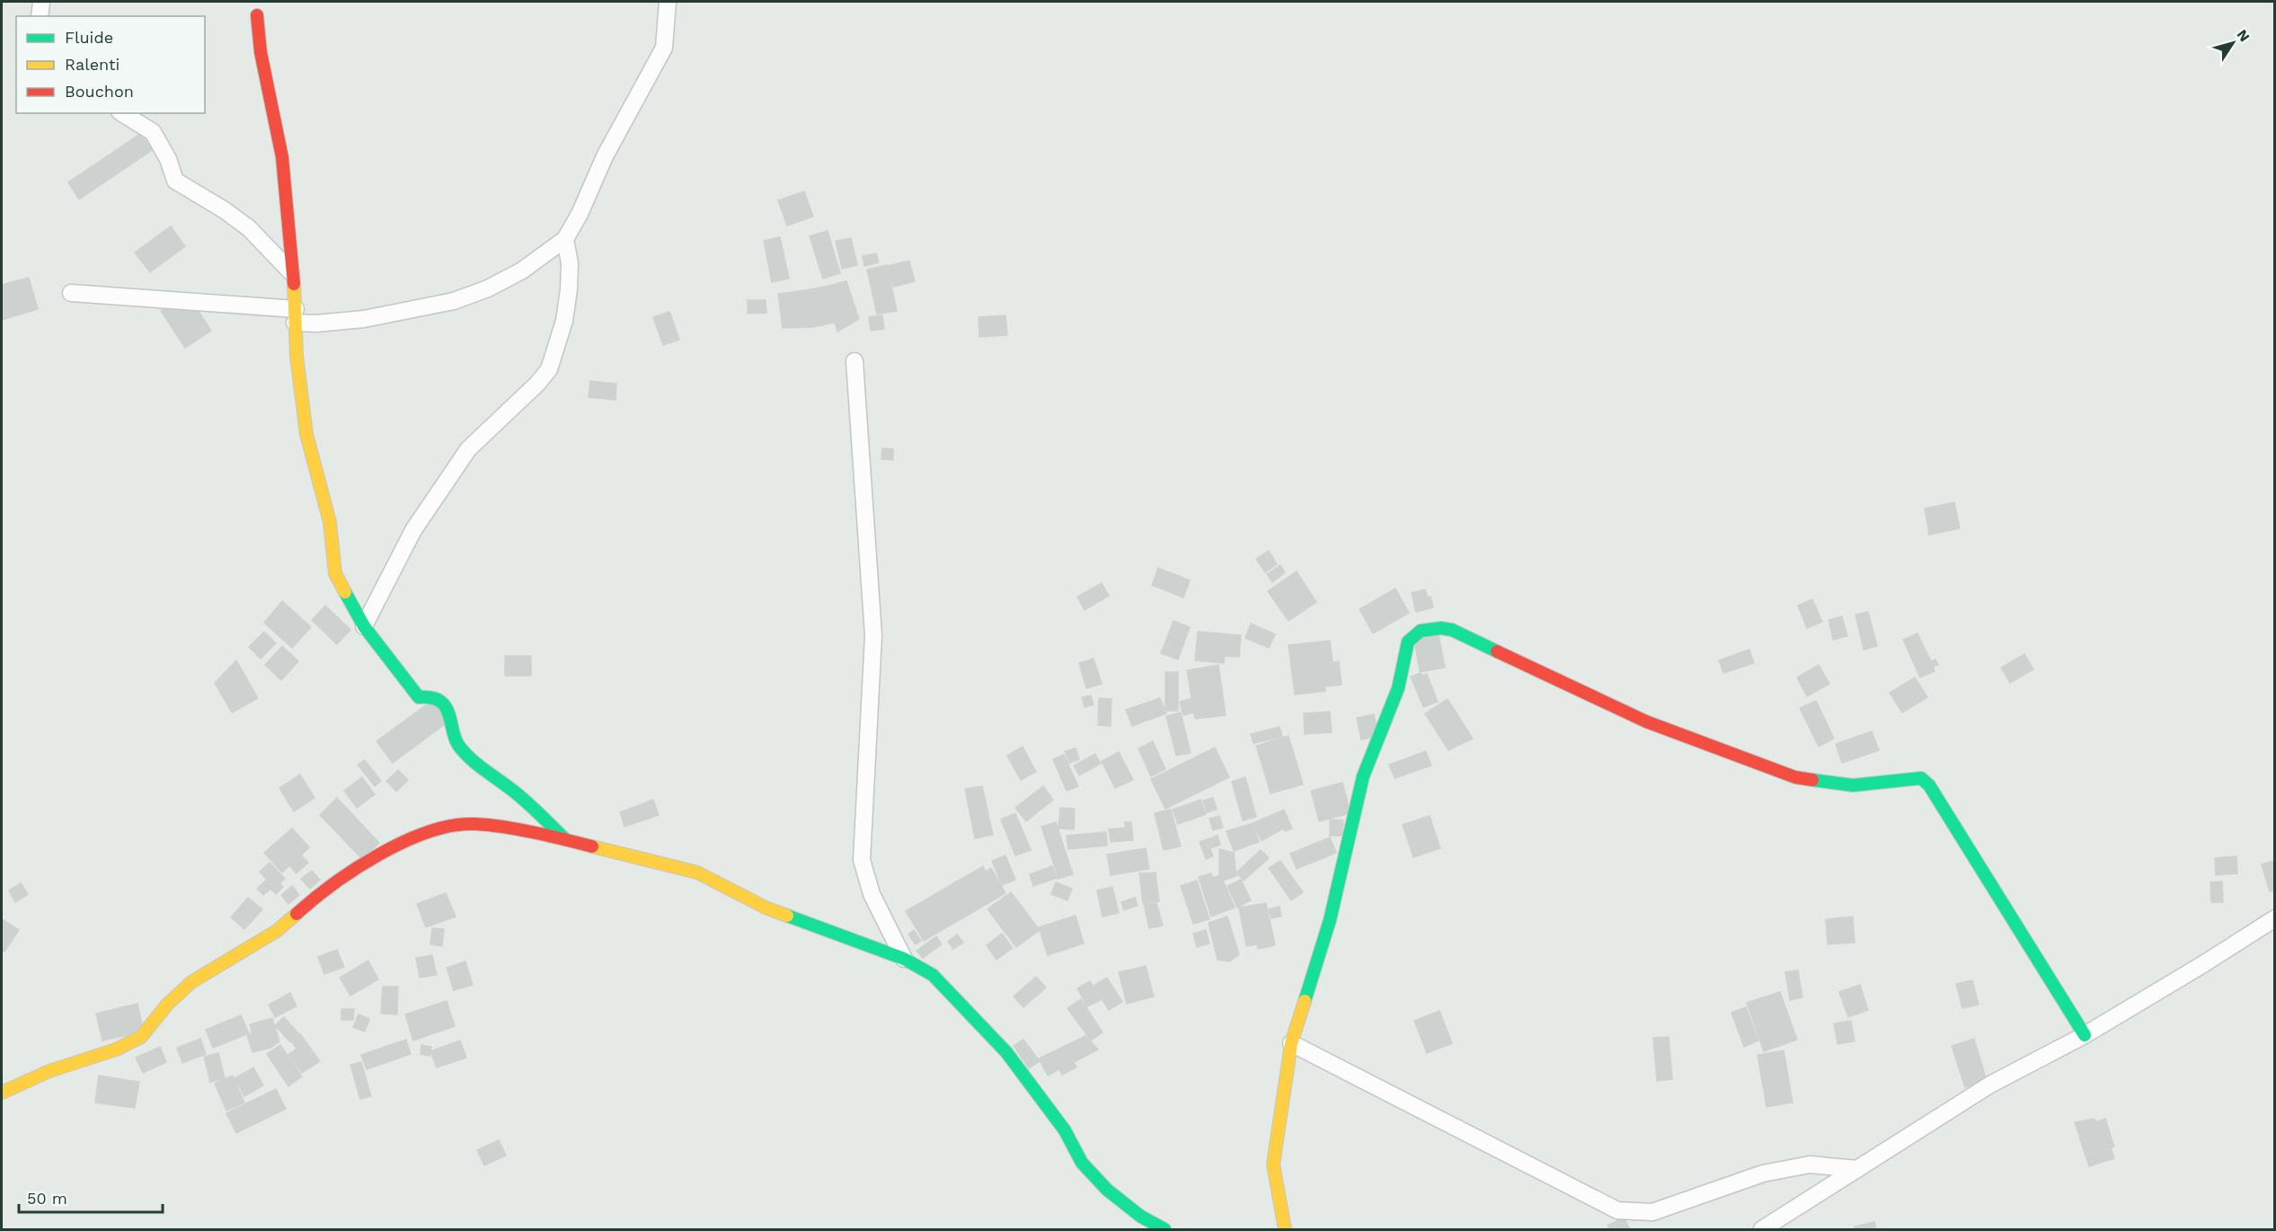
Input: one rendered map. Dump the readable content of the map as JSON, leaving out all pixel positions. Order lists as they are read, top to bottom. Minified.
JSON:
{"legend":["Fluide","Ralenti","Bouchon"],"scale_bar":"50 m","north":"top right"}
